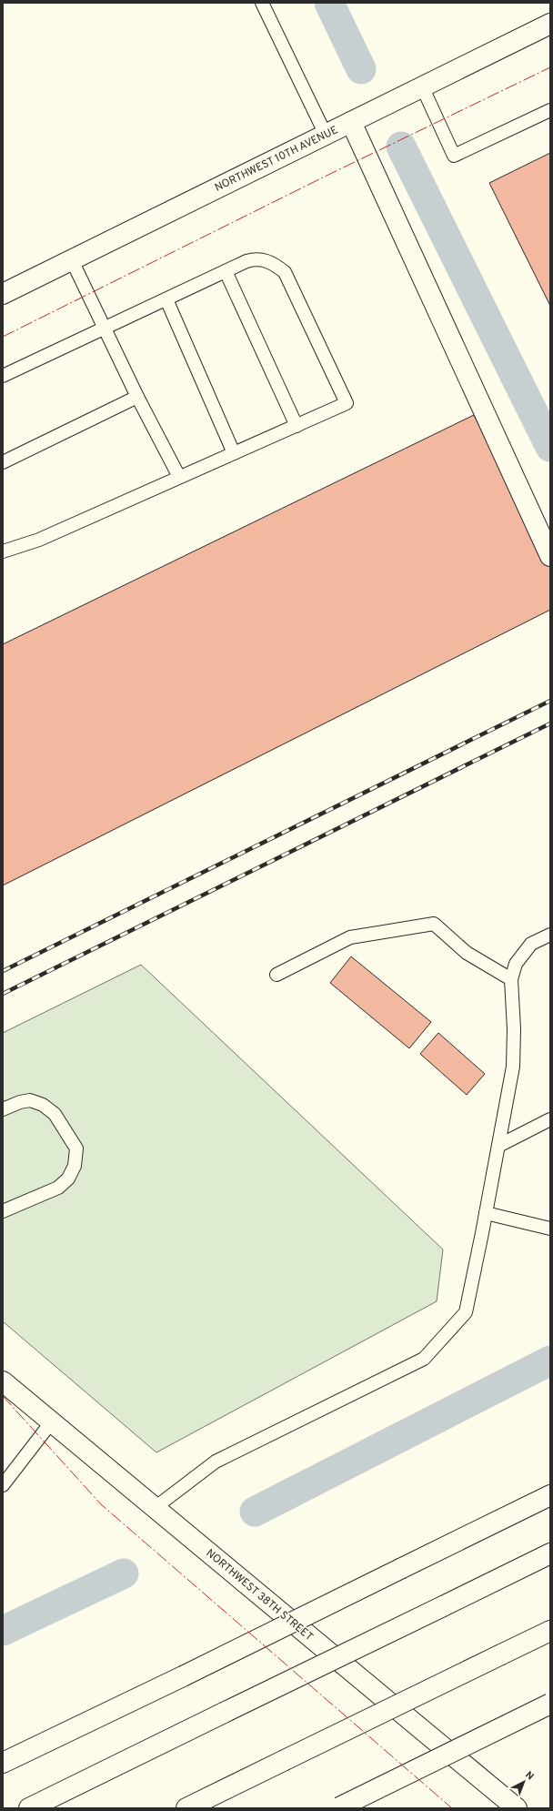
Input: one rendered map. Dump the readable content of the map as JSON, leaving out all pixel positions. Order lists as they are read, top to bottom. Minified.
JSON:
{"streets":{"main road":["NORTHWEST 10TH AVENUE","NORTHWEST 38TH STREET"]},"north":"top right"}
